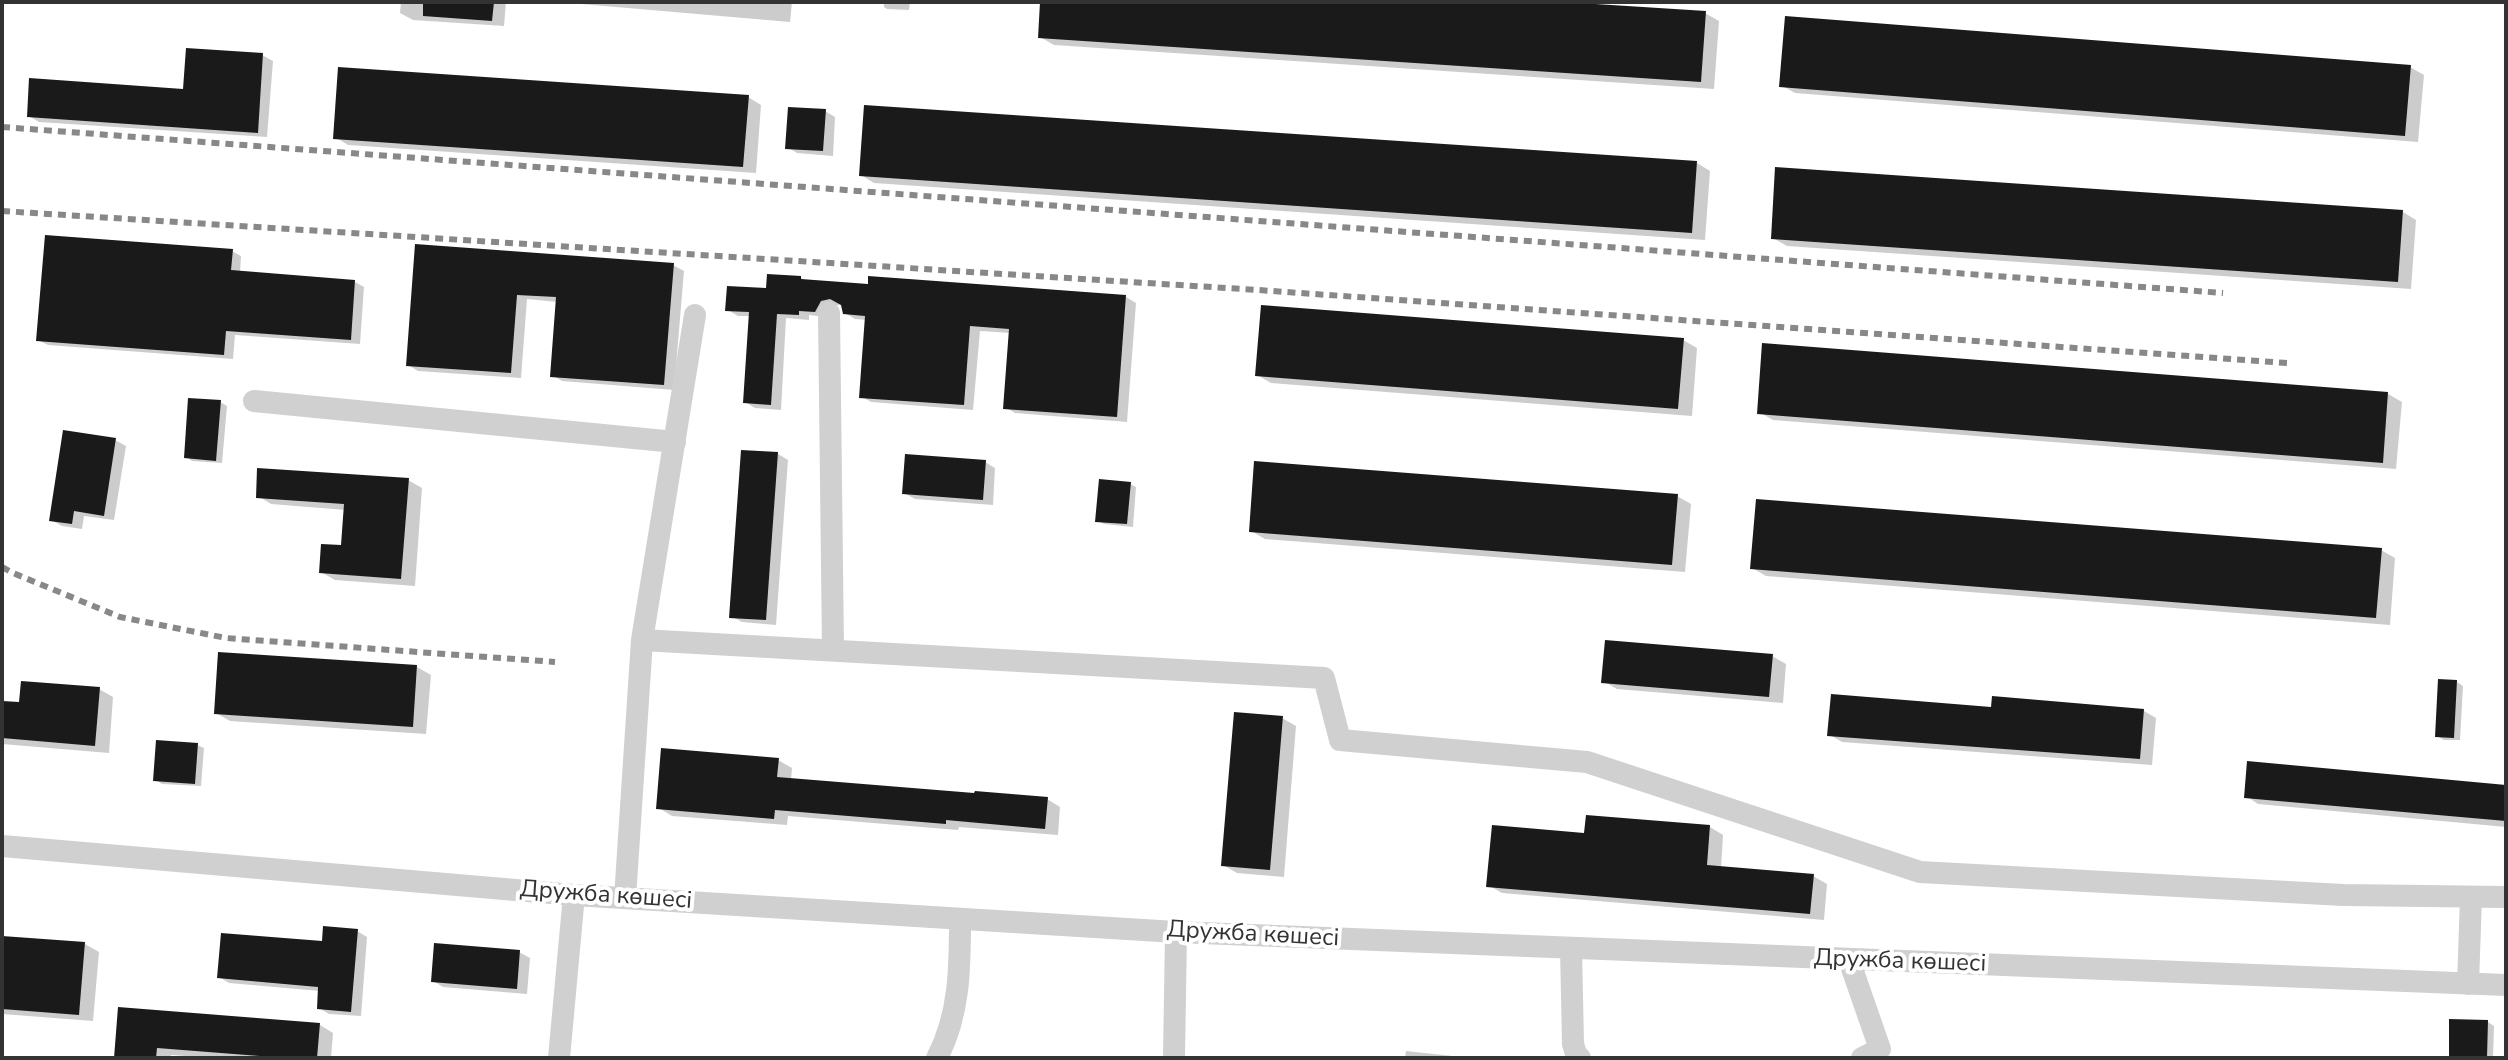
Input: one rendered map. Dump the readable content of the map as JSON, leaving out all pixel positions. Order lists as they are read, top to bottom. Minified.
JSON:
{"streets":{"street":["Дружба көшесі"]}}
